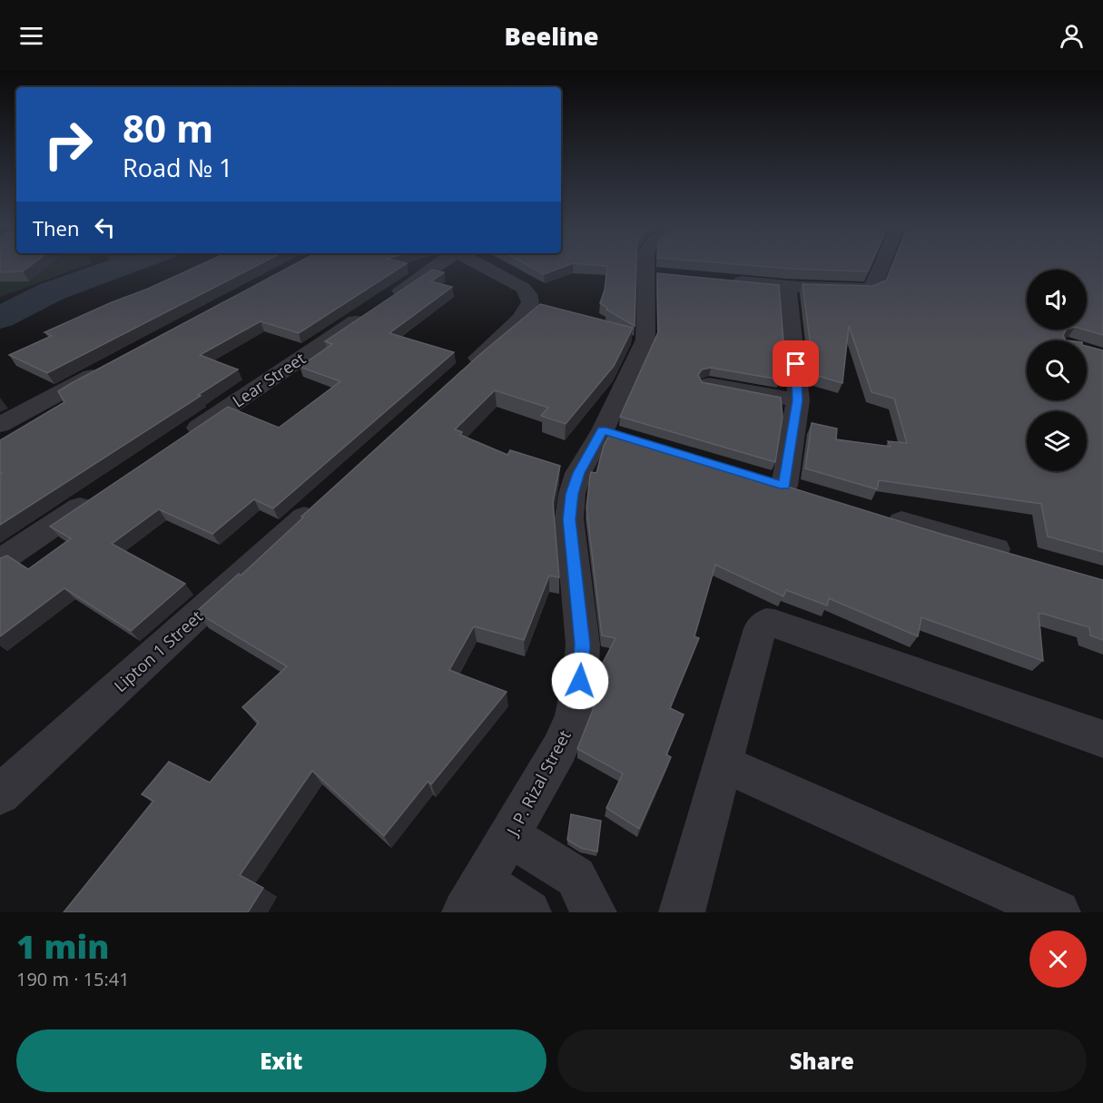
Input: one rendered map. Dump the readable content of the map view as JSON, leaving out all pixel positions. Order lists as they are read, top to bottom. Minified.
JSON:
{"streets":{"street":["Lear Street","Lipton 1 Street","J. P. Rizal Street"]},"page":{"header":"Beeline","turn":["80 m","Road № 1"],"then":"Then","heading":["1 min","190 m · 15:41"],"buttons":["Exit","Share"]}}
